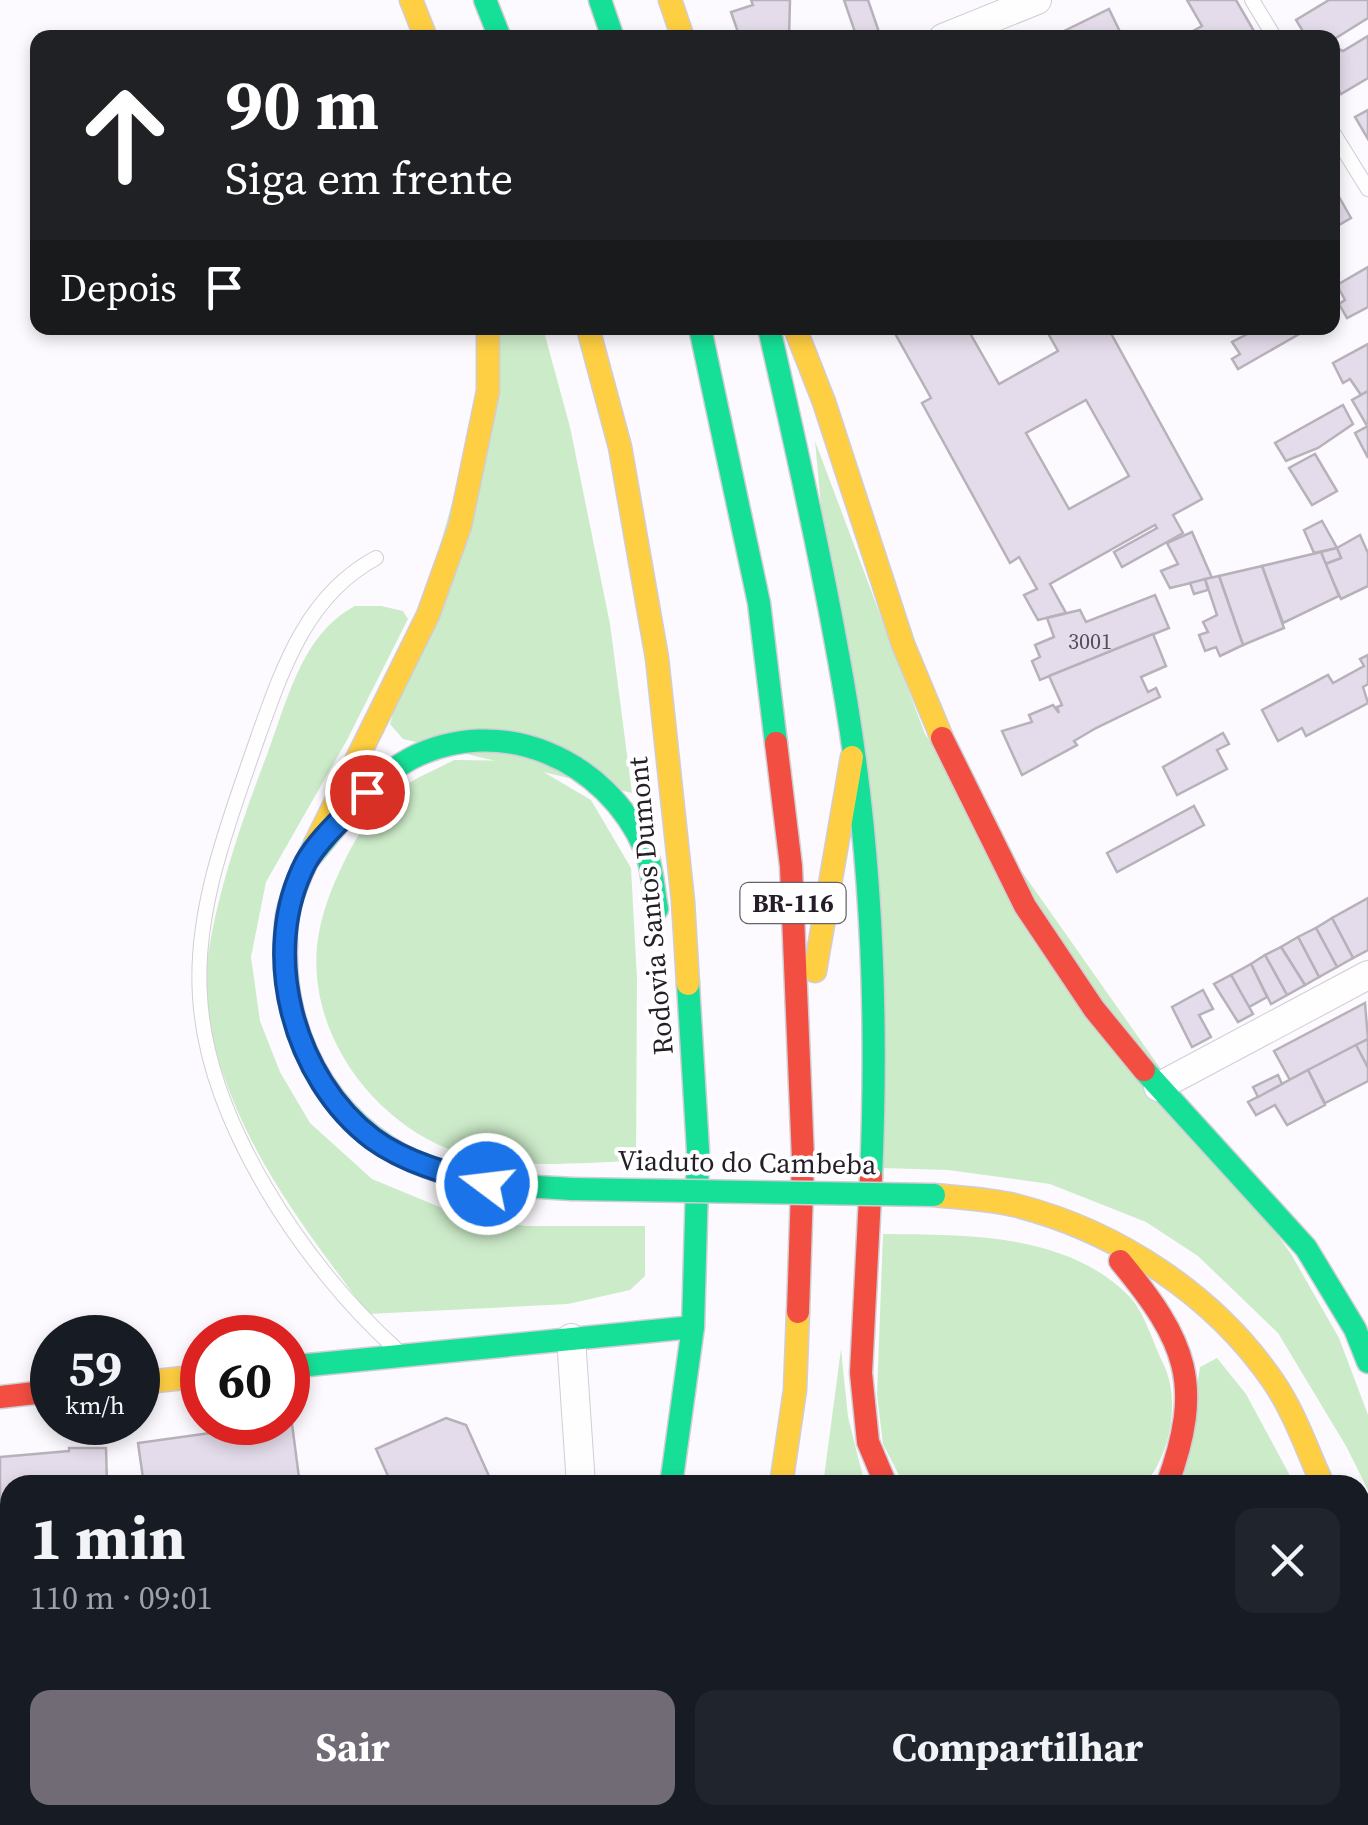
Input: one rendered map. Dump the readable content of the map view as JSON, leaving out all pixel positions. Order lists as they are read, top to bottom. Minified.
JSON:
{"streets":{"main road":["BR-116","Rodovia Santos Dumont","Viaduto do Cambeba"]},"house_numbers":["3001"],"page":{"turn":["90 m","Siga em frente"],"then":"Depois","speed":"59 km/h","limit":"60","heading":["1 min","110 m · 09:01"],"buttons":["Sair","Compartilhar"]}}
